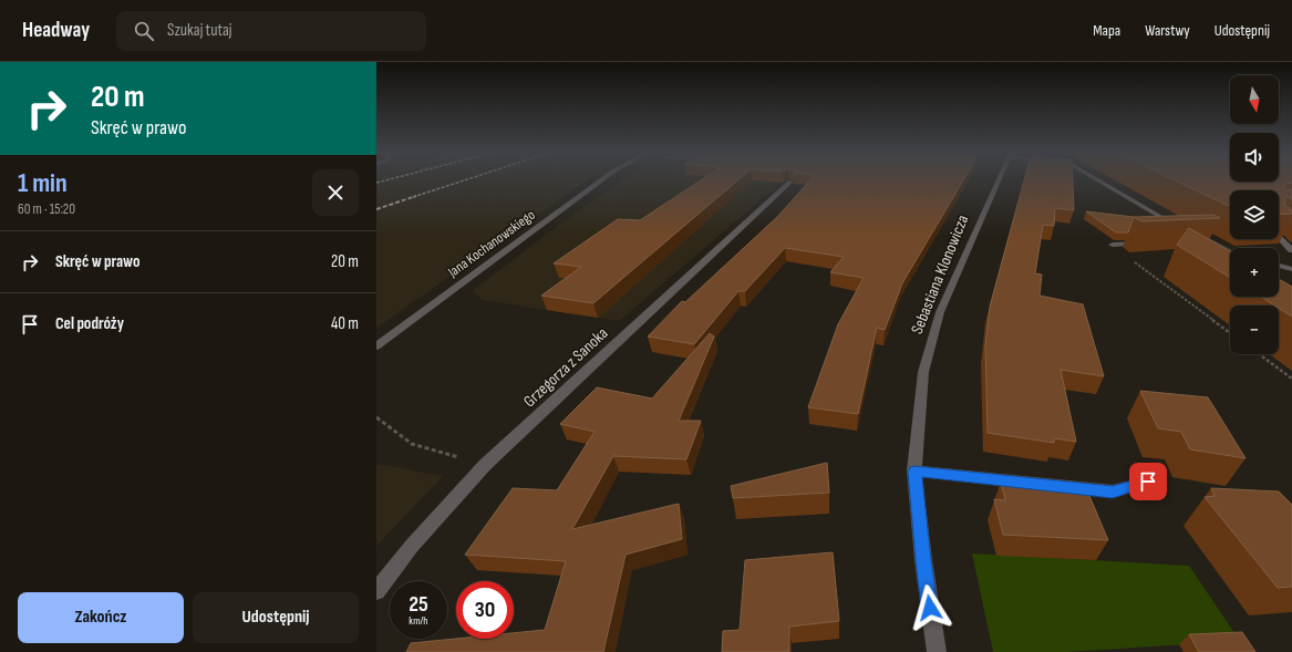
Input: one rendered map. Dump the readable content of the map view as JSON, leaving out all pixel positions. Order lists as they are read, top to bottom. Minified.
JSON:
{"streets":{"street":["Jana Kochanowskiego","Sebastiana Klonowicza","Grzegorza z Sanoka"]},"north":"bottom","page":{"header":"Headway","search":"Szukaj tutaj","nav":["Mapa","Warstwy","Udostępnij"],"turn":["20 m","Skręć w prawo"],"map_buttons":["+","−"],"heading":["1 min","60 m · 15:20"],"list":[{"name":"Skręć w prawo","value":"20 m"},{"name":"Cel podróży","value":"40 m"}],"speed":"25 km/h","limit":"30","buttons":["Zakończ","Udostępnij"]}}
